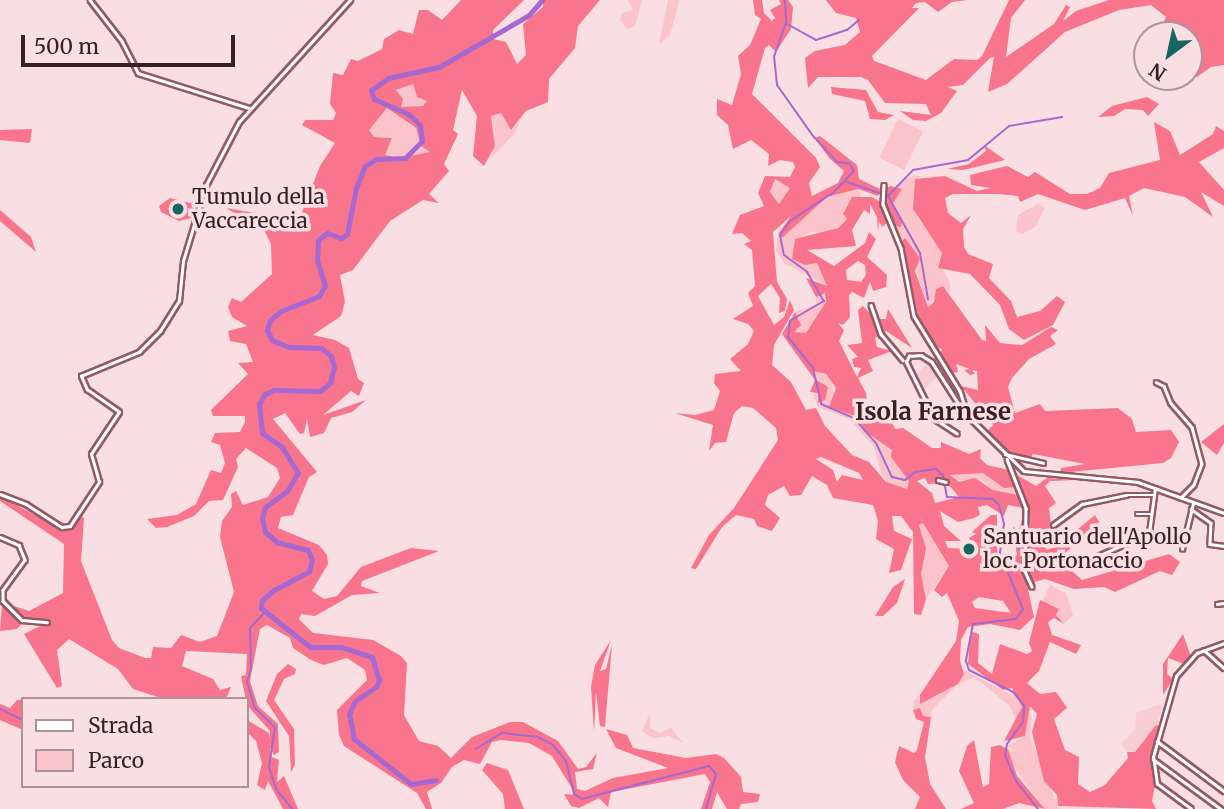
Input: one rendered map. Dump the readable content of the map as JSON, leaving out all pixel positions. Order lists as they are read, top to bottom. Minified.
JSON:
{"districts":["Isola Farnese"],"places":["Tumulo della Vaccareccia","Santuario dell'Apollo loc. Portonaccio"],"legend":["Strada","Parco"],"scale_bar":"500 m","north":"bottom left"}
